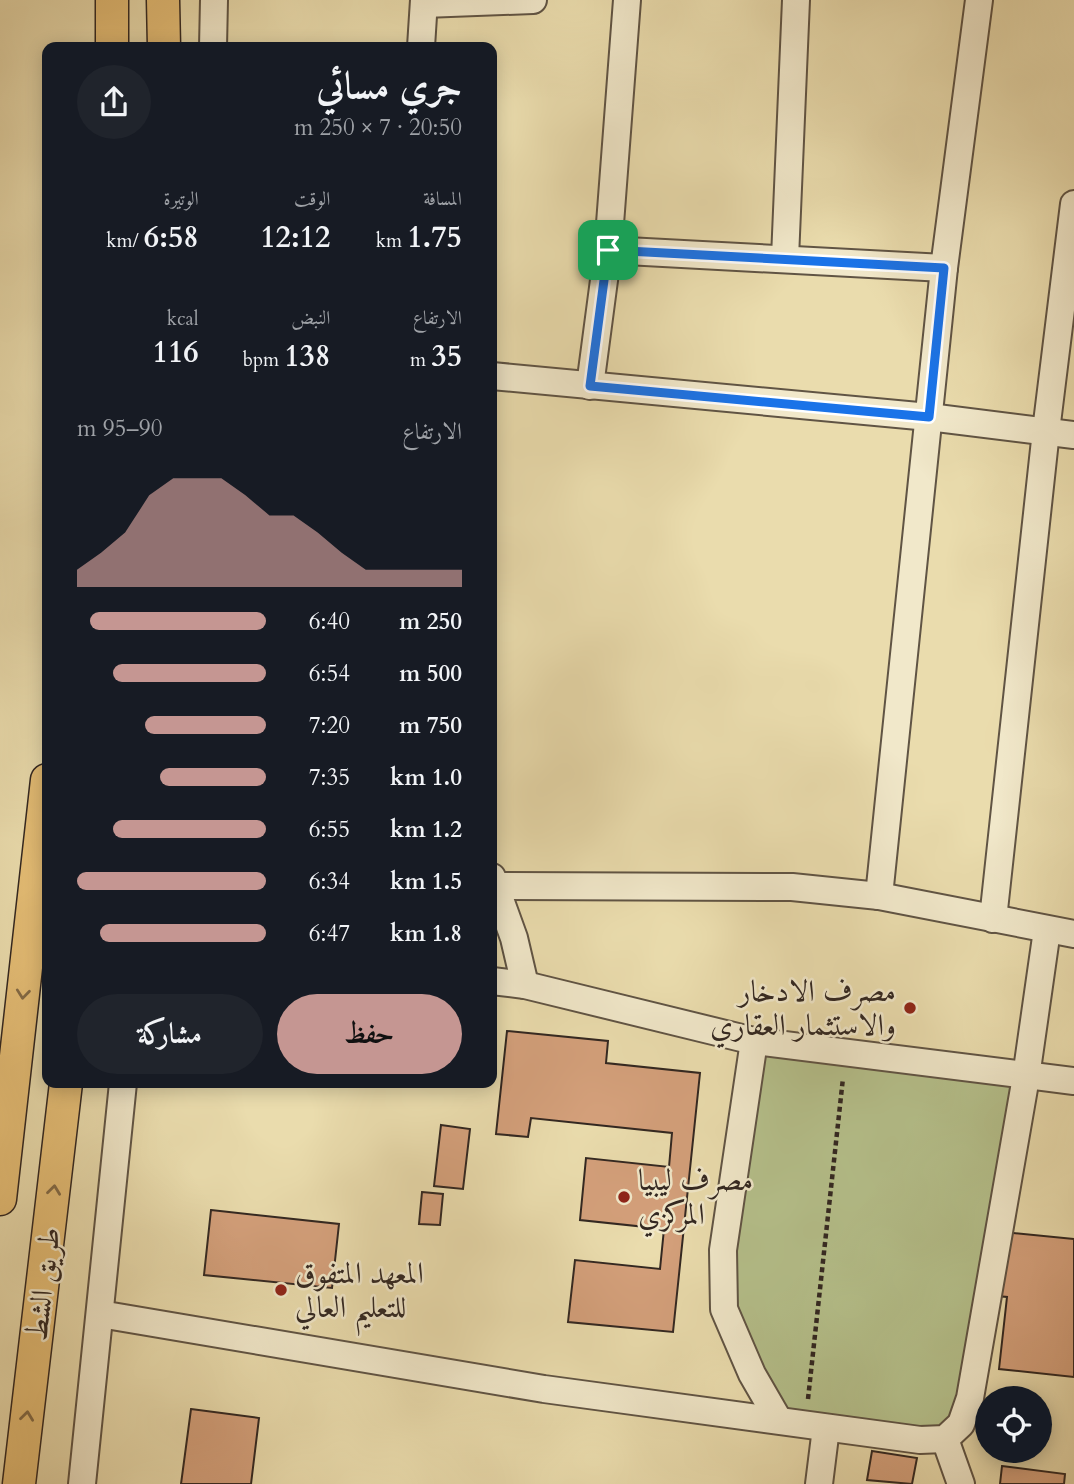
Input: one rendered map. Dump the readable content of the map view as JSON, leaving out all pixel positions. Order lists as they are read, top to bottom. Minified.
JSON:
{"streets":{"main road":["طريق الشط"]},"places":["مصرف الادخار والاستثمار العقاري","مصرف ليبيا المركزي","المعهد المتفوق للتعليم العالي"],"page":{"heading":["جري مسائي","20:50 · 7 × 250 m"],"stats":[["المسافة","1.75 km"],["الوقت","12:12"],["الوتيرة","6:58 /km"],["الارتفاع","35 m"],["النبض","138 bpm"],["kcal","116"]],"chart":["الارتفاع","90–95 m"],"list":[{"name":"250 m","note":"6:40"},{"name":"500 m","note":"6:54"},{"name":"750 m","note":"7:20"},{"name":"1.0 km","note":"7:35"},{"name":"1.2 km","note":"6:55"},{"name":"1.5 km","note":"6:34"},{"name":"1.8 km","note":"6:47"}],"buttons":["حفظ","مشاركة"]}}
